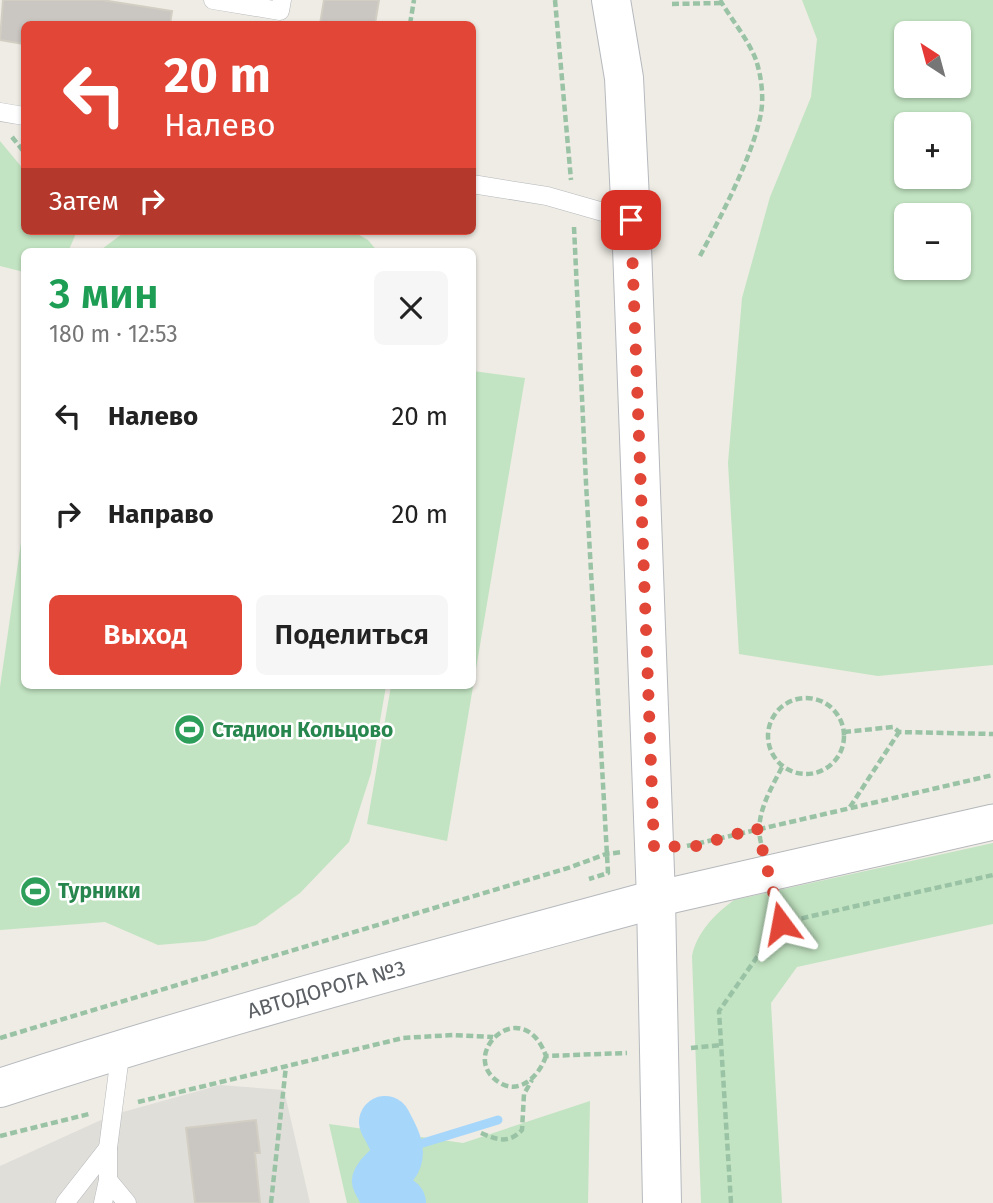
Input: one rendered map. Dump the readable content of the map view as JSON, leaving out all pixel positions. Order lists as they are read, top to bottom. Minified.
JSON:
{"streets":{"main road":["АВТОДОРОГА №3"]},"places":{"sports":["Стадион Кольцово","Турники"]},"north":"top left","page":{"map_buttons":["+","−"],"turn":["20 m","Налево"],"then":"Затем","heading":["3 мин","180 m · 12:53"],"list":[{"name":"Налево","value":"20 m"},{"name":"Направо","value":"20 m"}],"buttons":["Выход","Поделиться"]}}
